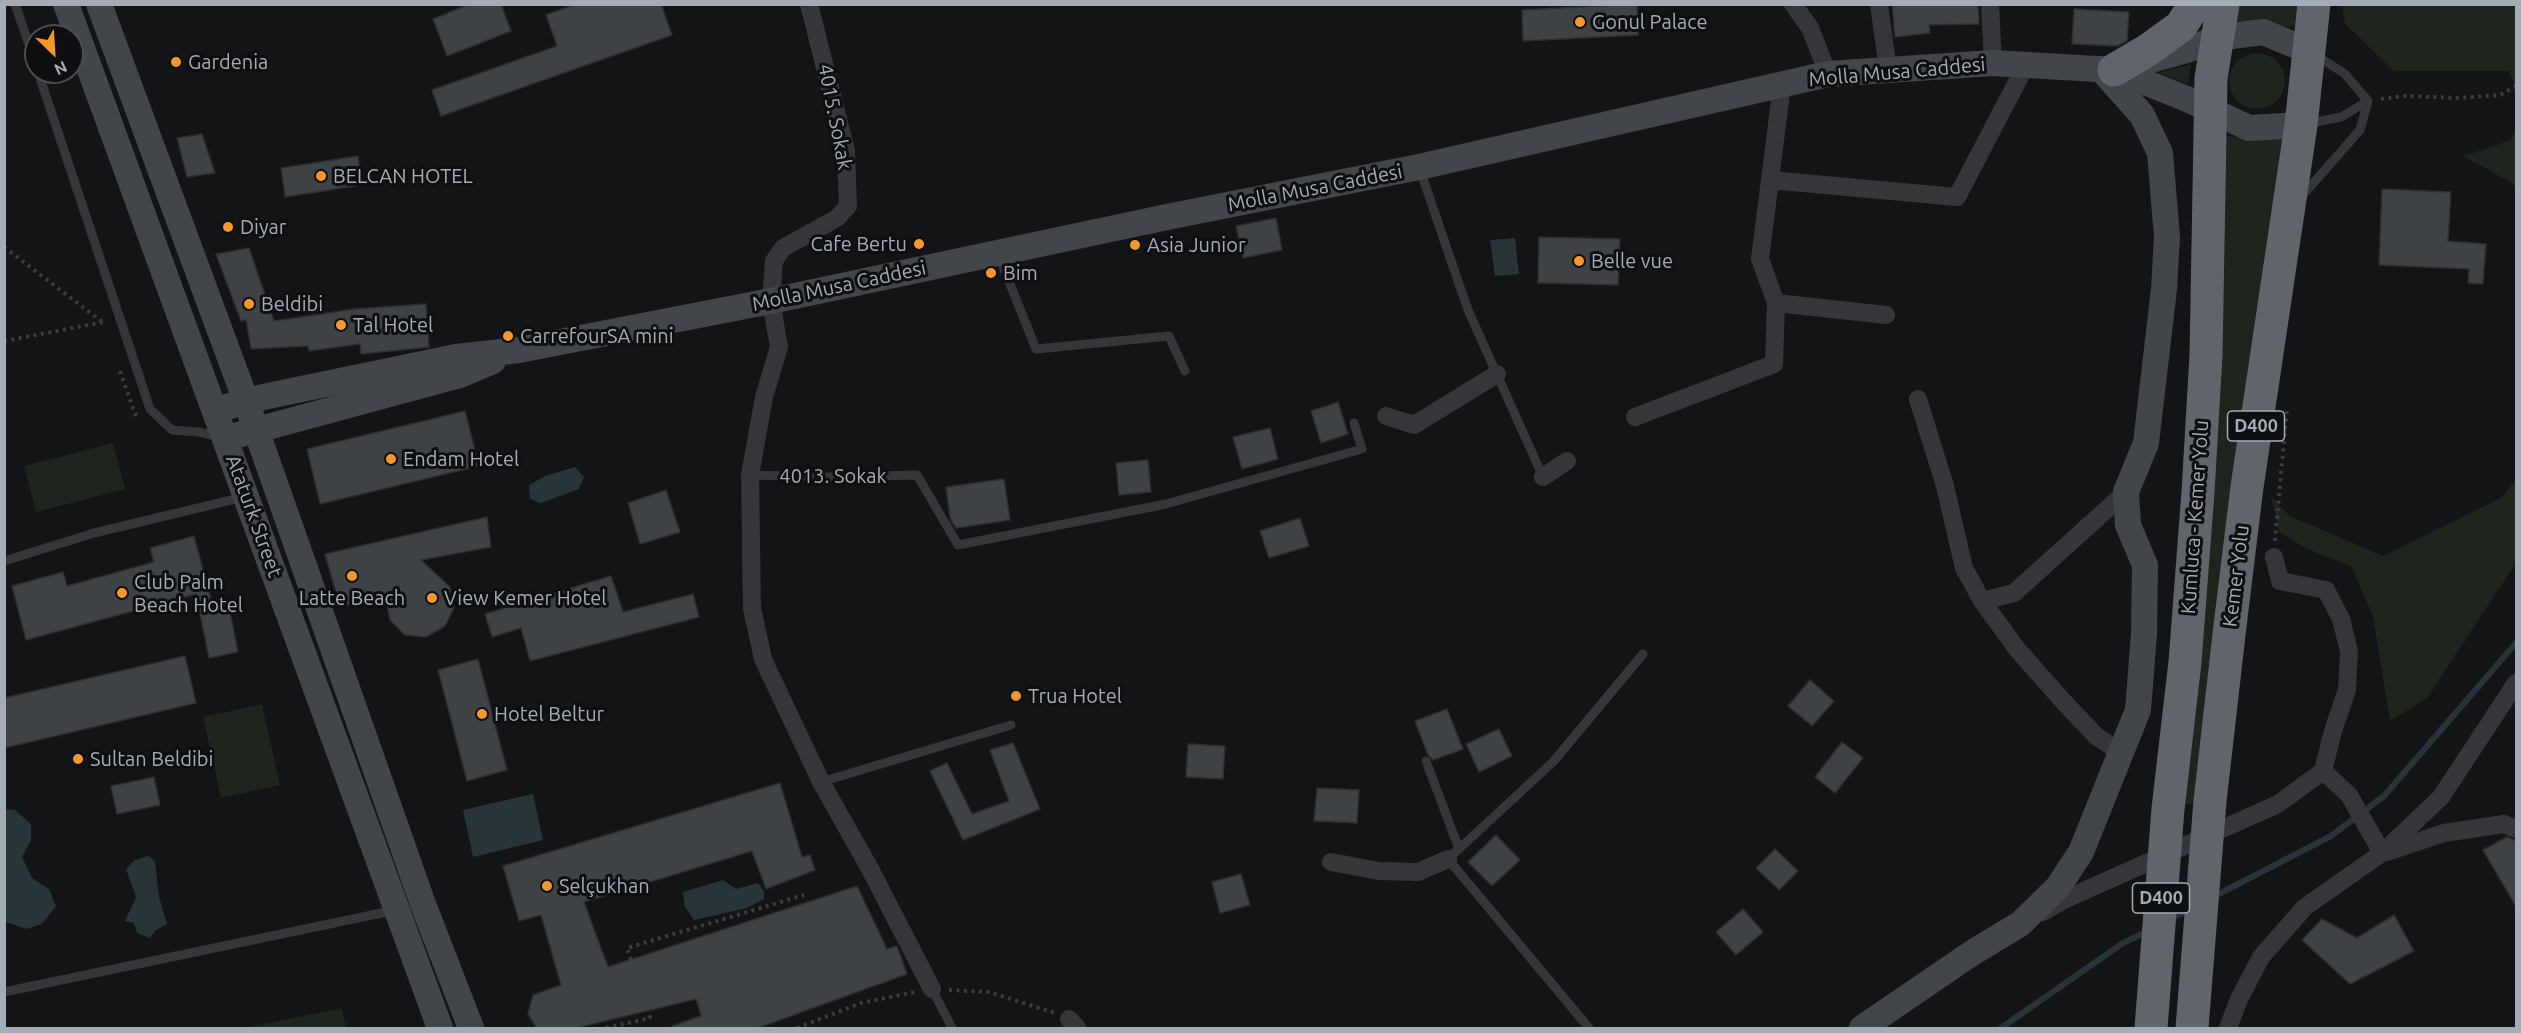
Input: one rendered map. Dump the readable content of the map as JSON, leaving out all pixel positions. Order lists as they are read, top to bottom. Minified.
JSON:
{"streets":{"highway":["D400","Kumluca - Kemer Yolu","Kemer Yolu"],"street":["Molla Musa Caddesi","4015. Sokak","Ataturk Street"],"lane":["4013. Sokak"]},"crossings":[["Molla Musa Caddesi","4015. Sokak"],["Kumluca - Kemer Yolu","Kemer Yolu"]],"places":["Gonul Palace","Gardenia","BELCAN HOTEL","Diyar","Cafe Bertu","Asia Junior","Belle vue","Bim","Beldibi","Tal Hotel","CarrefourSA mini","Endam Hotel","Latte Beach","Club Palm Beach Hotel","View Kemer Hotel","Trua Hotel","Hotel Beltur","Sultan Beldibi","Selçukhan"],"north":"bottom right"}
